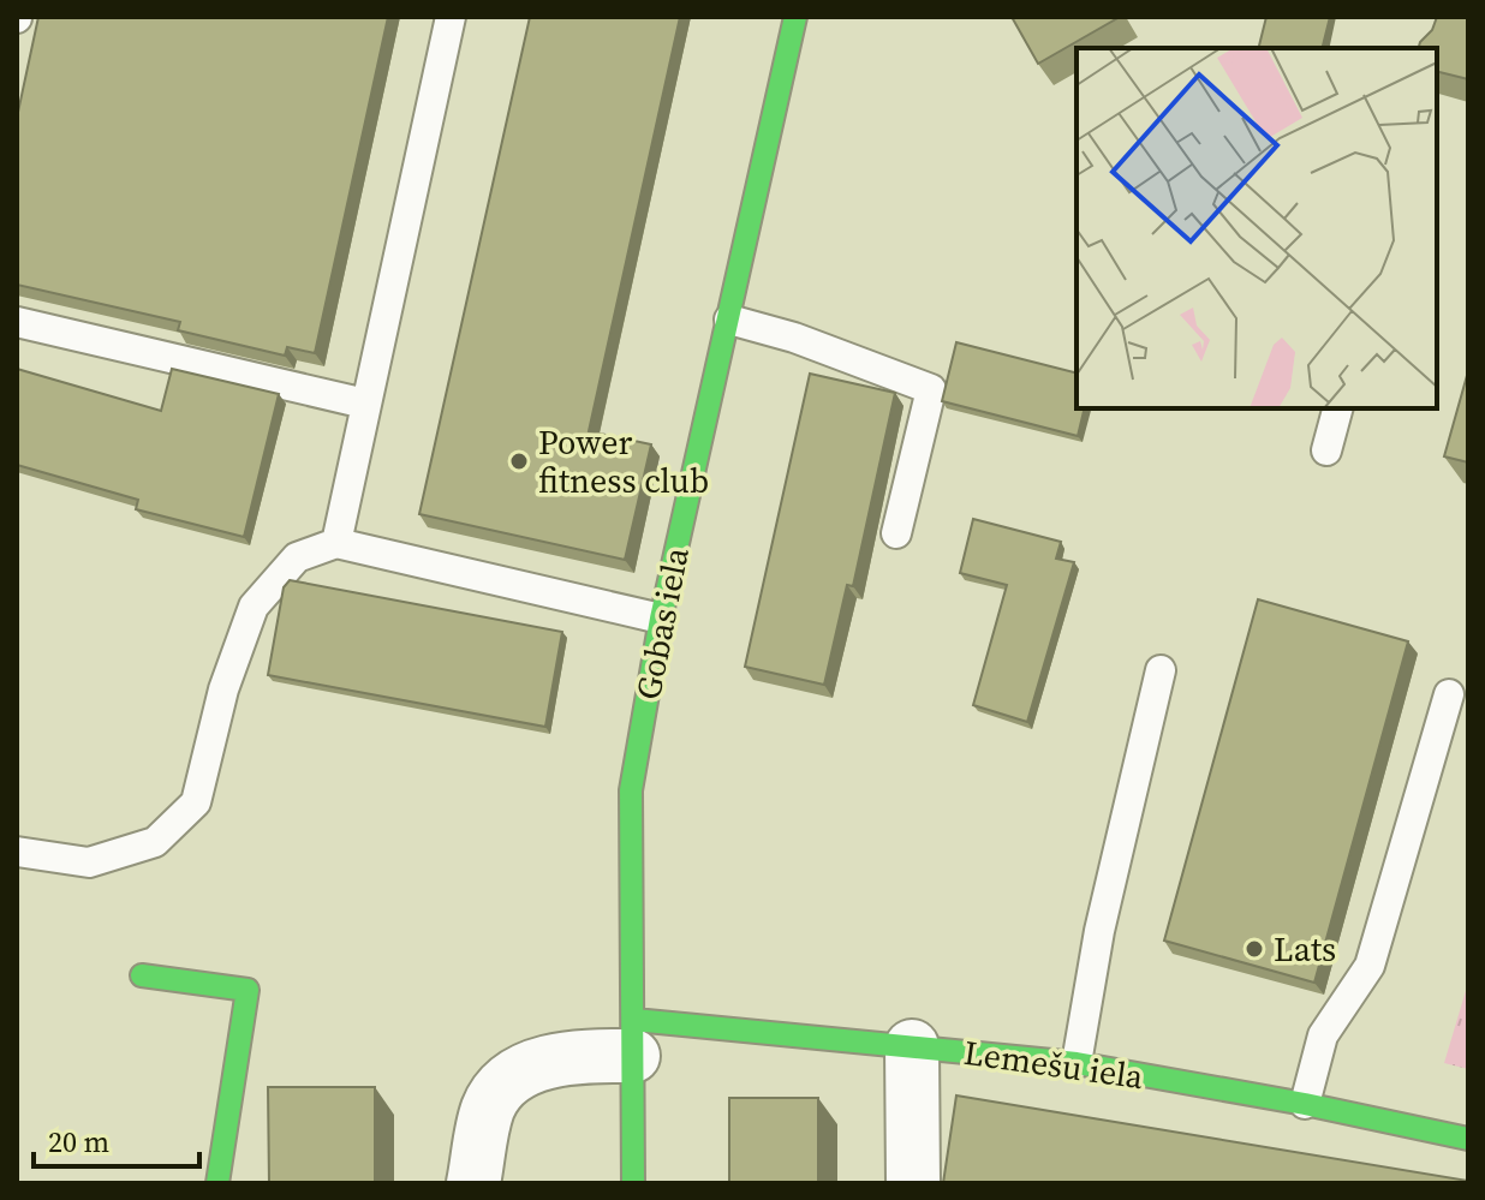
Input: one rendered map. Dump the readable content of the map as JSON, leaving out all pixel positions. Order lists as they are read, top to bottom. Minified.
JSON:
{"streets":{"street":["Gobas iela","Lemešu iela"]},"crossings":[["Gobas iela","Lemešu iela"]],"places":["Power fitness club","Lats"],"scale_bar":"20 m"}
